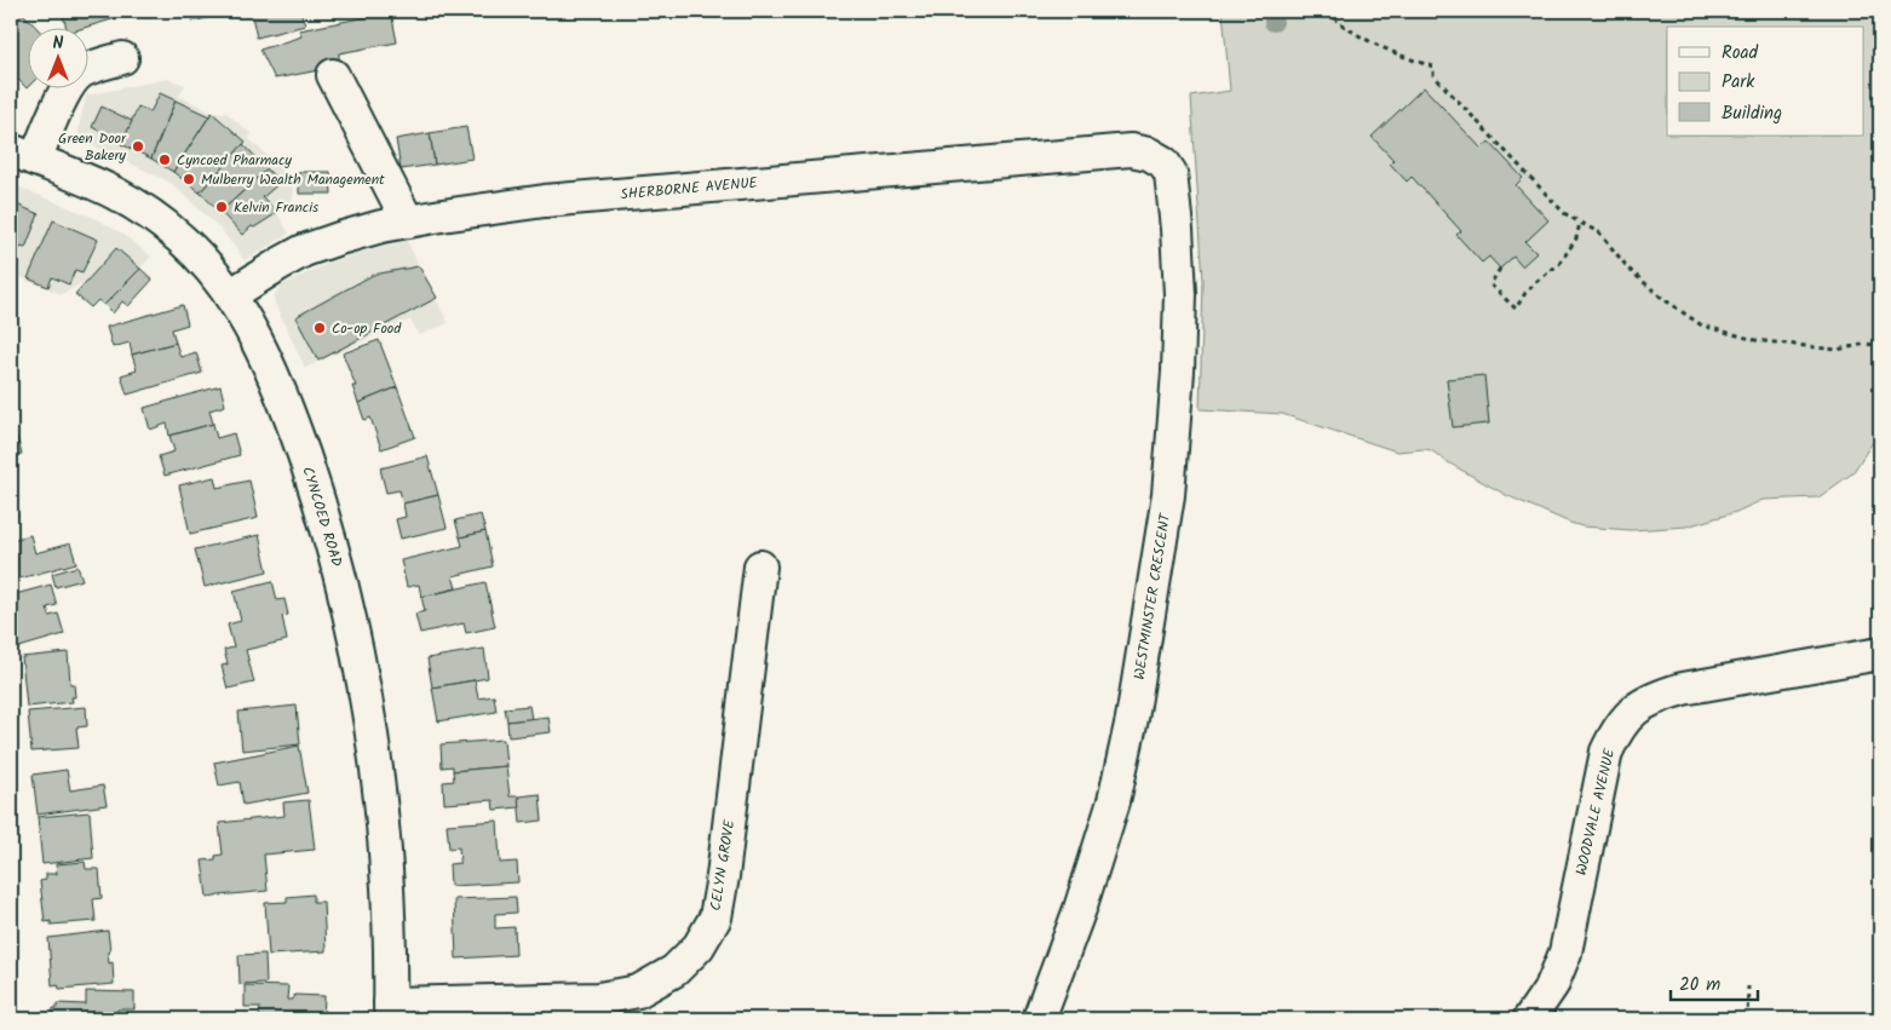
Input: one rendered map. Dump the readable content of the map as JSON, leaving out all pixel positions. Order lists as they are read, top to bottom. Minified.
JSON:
{"streets":{"street":["SHERBORNE AVENUE","CYNCOED ROAD","WESTMINSTER CRESCENT","WOODVALE AVENUE","CELYN GROVE"]},"crossings":[["SHERBORNE AVENUE","CYNCOED ROAD"],["SHERBORNE AVENUE","WESTMINSTER CRESCENT"],["CYNCOED ROAD","CELYN GROVE"]],"places":["Green Door Bakery","Cyncoed Pharmacy","Mulberry Wealth Management","Kelvin Francis","Co-op Food"],"legend":["Road","Park","Building"],"scale_bar":"20 m","north":"top"}
